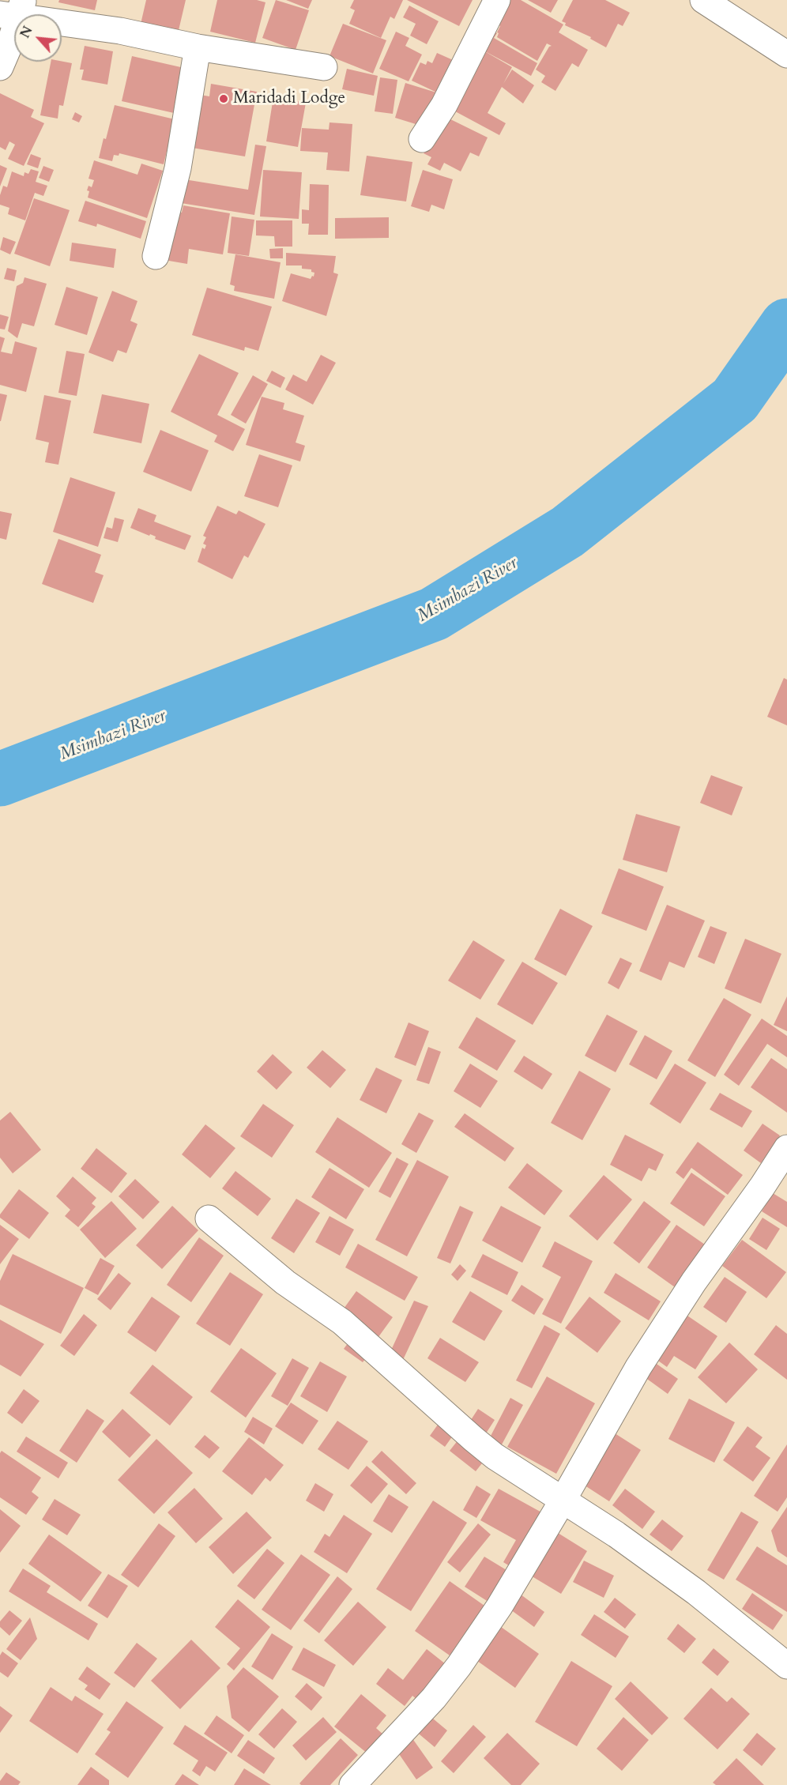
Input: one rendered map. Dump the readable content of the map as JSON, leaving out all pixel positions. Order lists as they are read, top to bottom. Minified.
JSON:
{"water":["Msimbazi River"],"places":["Maridadi Lodge"],"north":"top left"}
